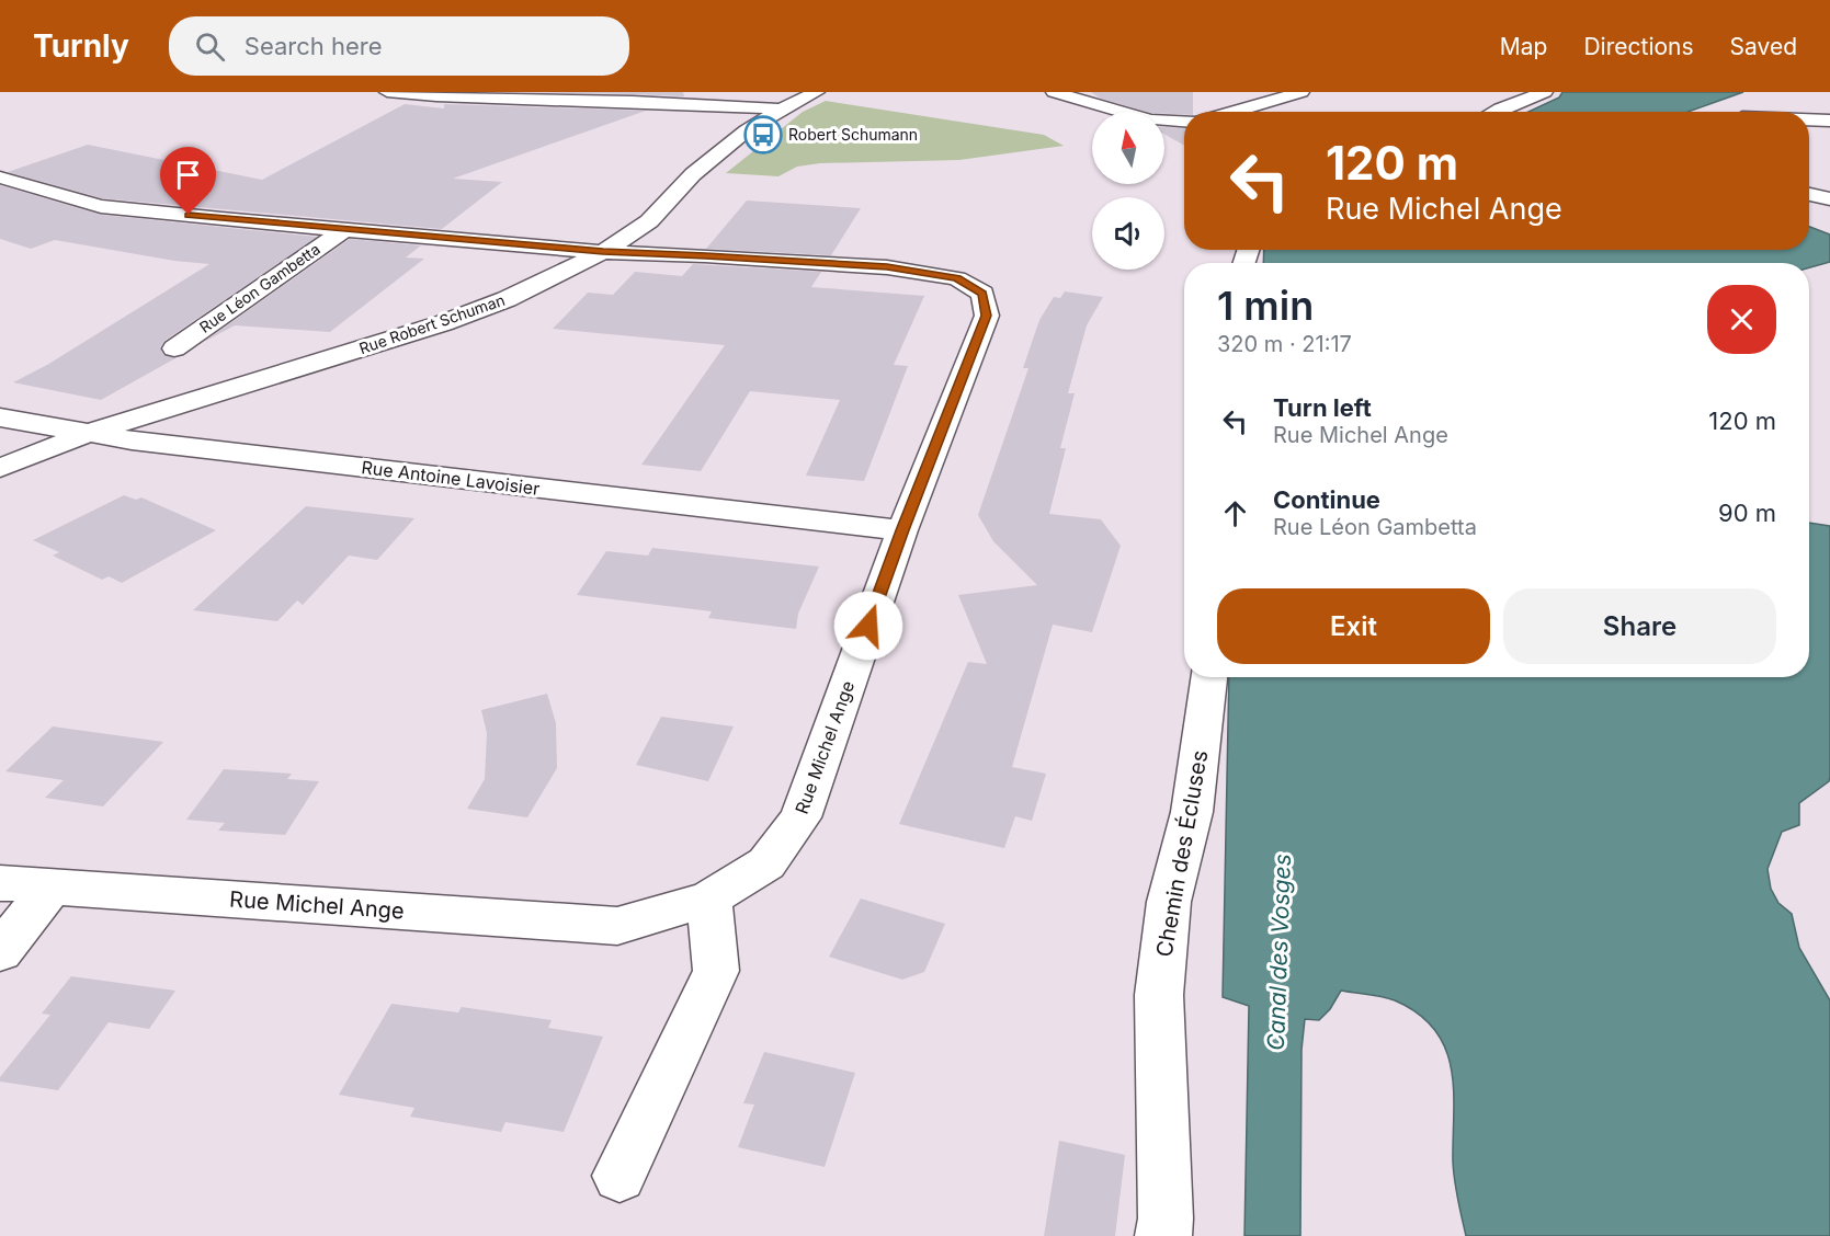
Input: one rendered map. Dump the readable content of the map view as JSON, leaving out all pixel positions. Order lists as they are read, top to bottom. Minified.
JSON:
{"streets":{"street":["Rue Léon Gambetta","Rue Robert Schuman","Rue Antoine Lavoisier","Rue Michel Ange","Chemin des Écluses"]},"crossings":[["Rue Léon Gambetta","Rue Robert Schuman"],["Rue Léon Gambetta","Rue Michel Ange"],["Rue Robert Schuman","Rue Antoine Lavoisier"],["Rue Robert Schuman","Rue Michel Ange"],["Rue Antoine Lavoisier","Rue Michel Ange"]],"water":["Canal des Vosges"],"places":{"bus stop":["Robert Schumann"]},"north":"top","page":{"header":"Turnly","search":"Search here","nav":["Map","Directions","Saved"],"turn":["120 m","Rue Michel Ange"],"heading":["1 min","320 m · 21:17"],"list":[{"name":"Turn left","note":"Rue Michel Ange","value":"120 m"},{"name":"Continue","note":"Rue Léon Gambetta","value":"90 m"}],"buttons":["Exit","Share"]}}
